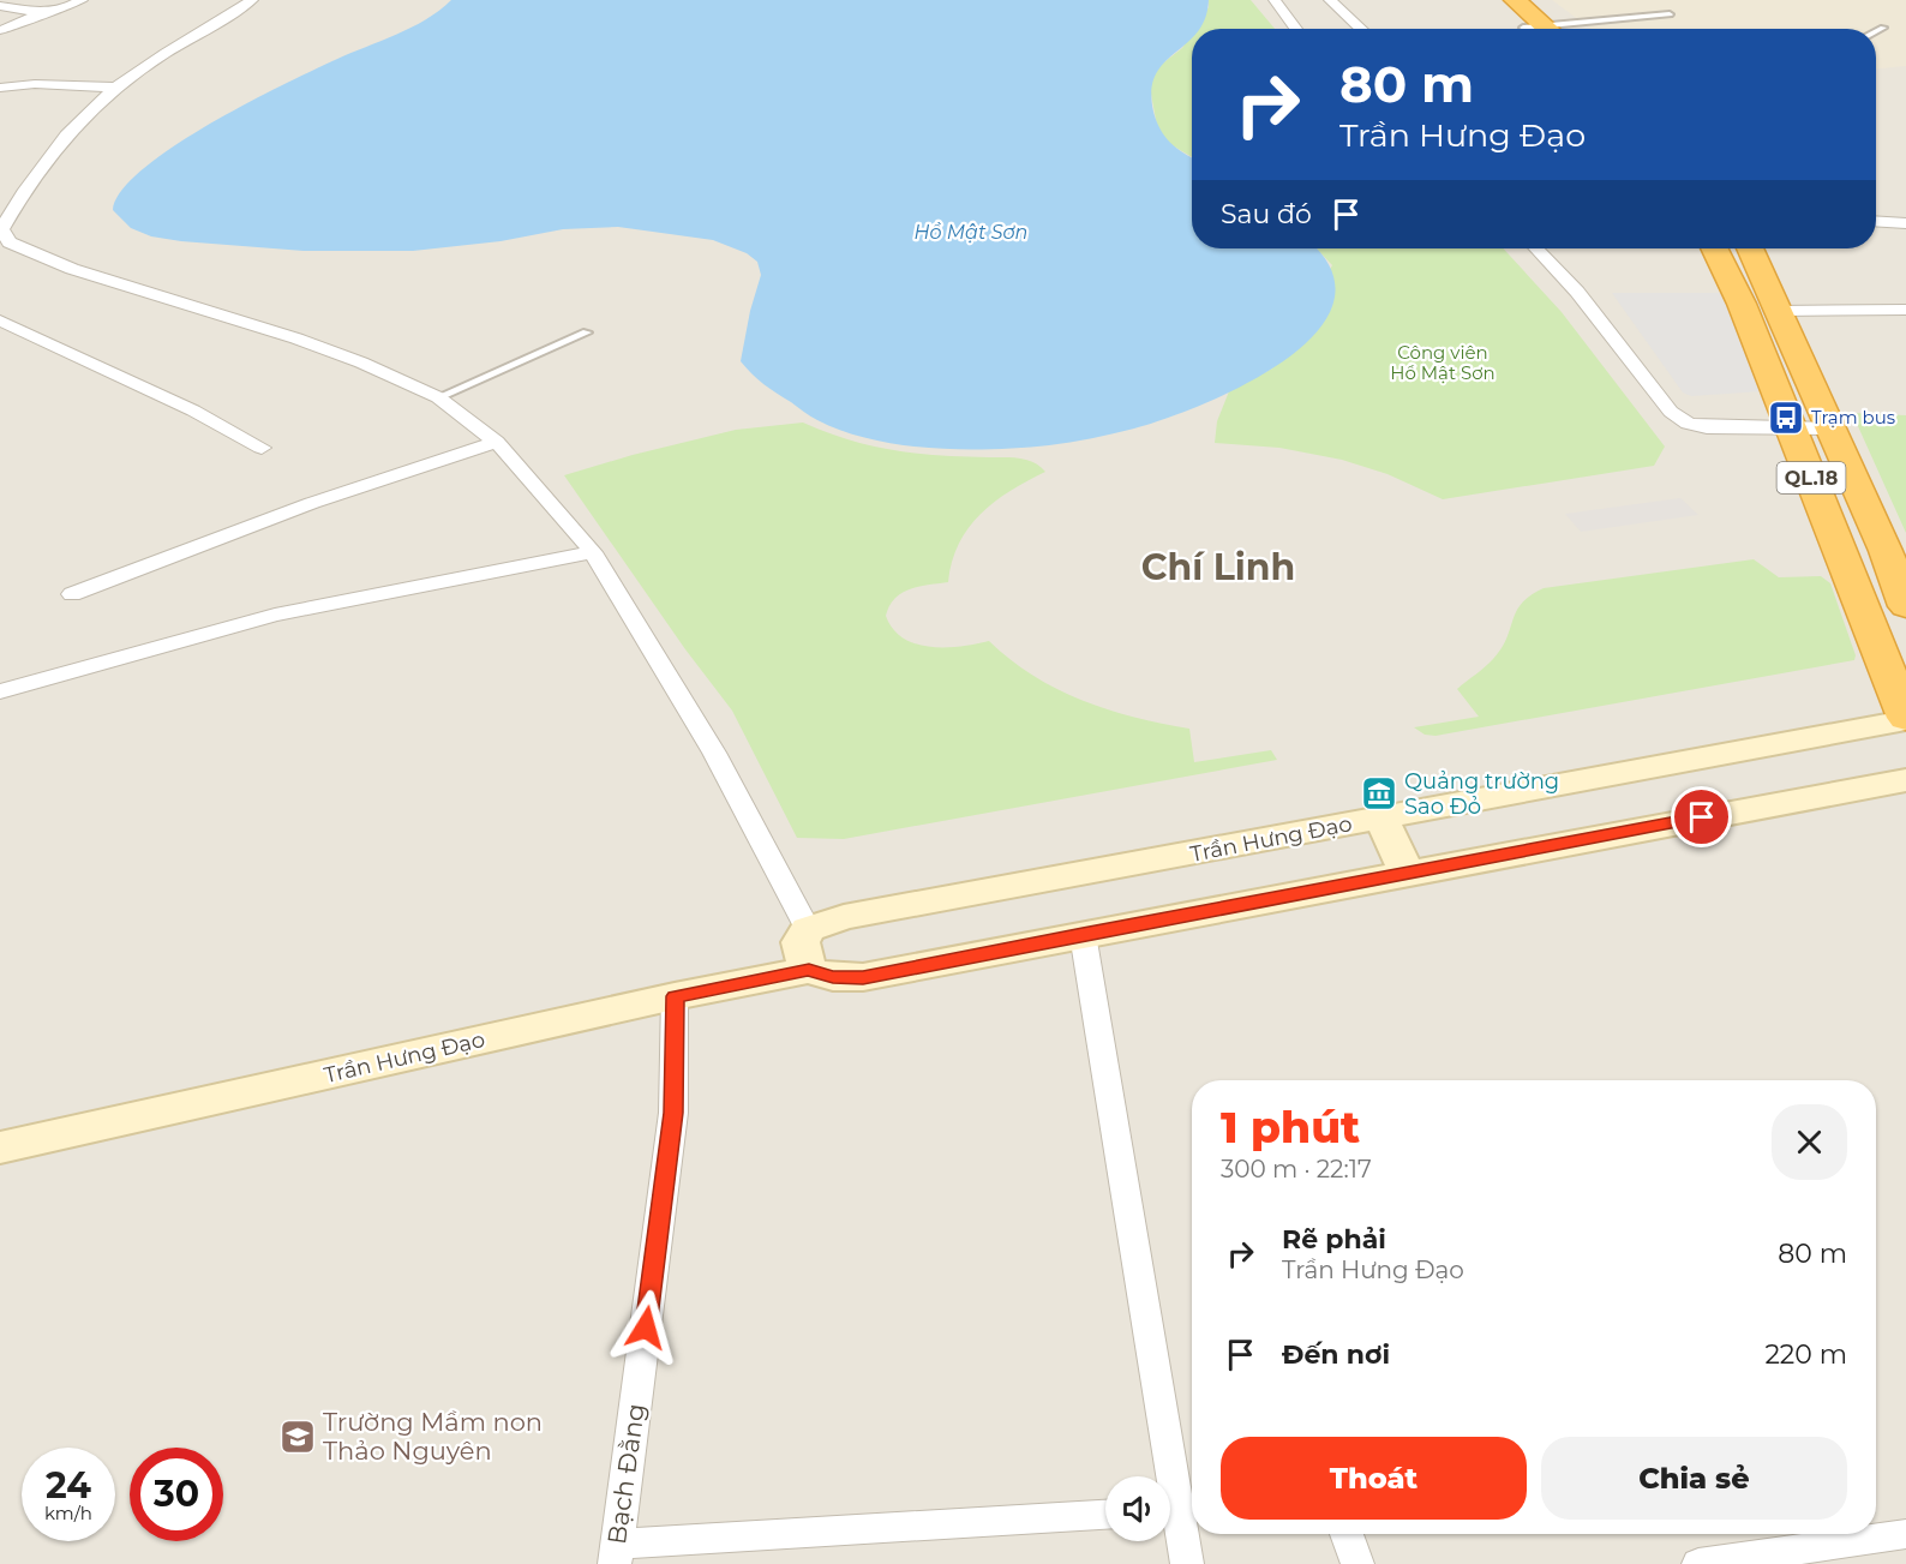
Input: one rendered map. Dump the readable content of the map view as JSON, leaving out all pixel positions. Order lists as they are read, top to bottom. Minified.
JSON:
{"streets":{"highway":["QL.18"],"street":["Trần Hưng Đạo","Bạch Đằng"]},"crossings":[["QL.18","Trần Hưng Đạo"],["Trần Hưng Đạo","Bạch Đằng"]],"districts":["Chí Linh"],"water":["Hồ Mật Sơn"],"parks":["Công viên Hồ Mật Sơn"],"places":{"bus stop":["Trạm bus"],"museum":["Quảng trường Sao Đỏ"],"school or university":["Trường Mầm non Thảo Nguyên"]},"page":{"turn":["80 m","Trần Hưng Đạo"],"then":"Sau đó","heading":["1 phút","300 m · 22:17"],"list":[{"name":"Rẽ phải","note":"Trần Hưng Đạo","value":"80 m"},{"name":"Đến nơi","value":"220 m"}],"buttons":["Thoát","Chia sẻ"],"speed":"24 km/h","limit":"30"}}
